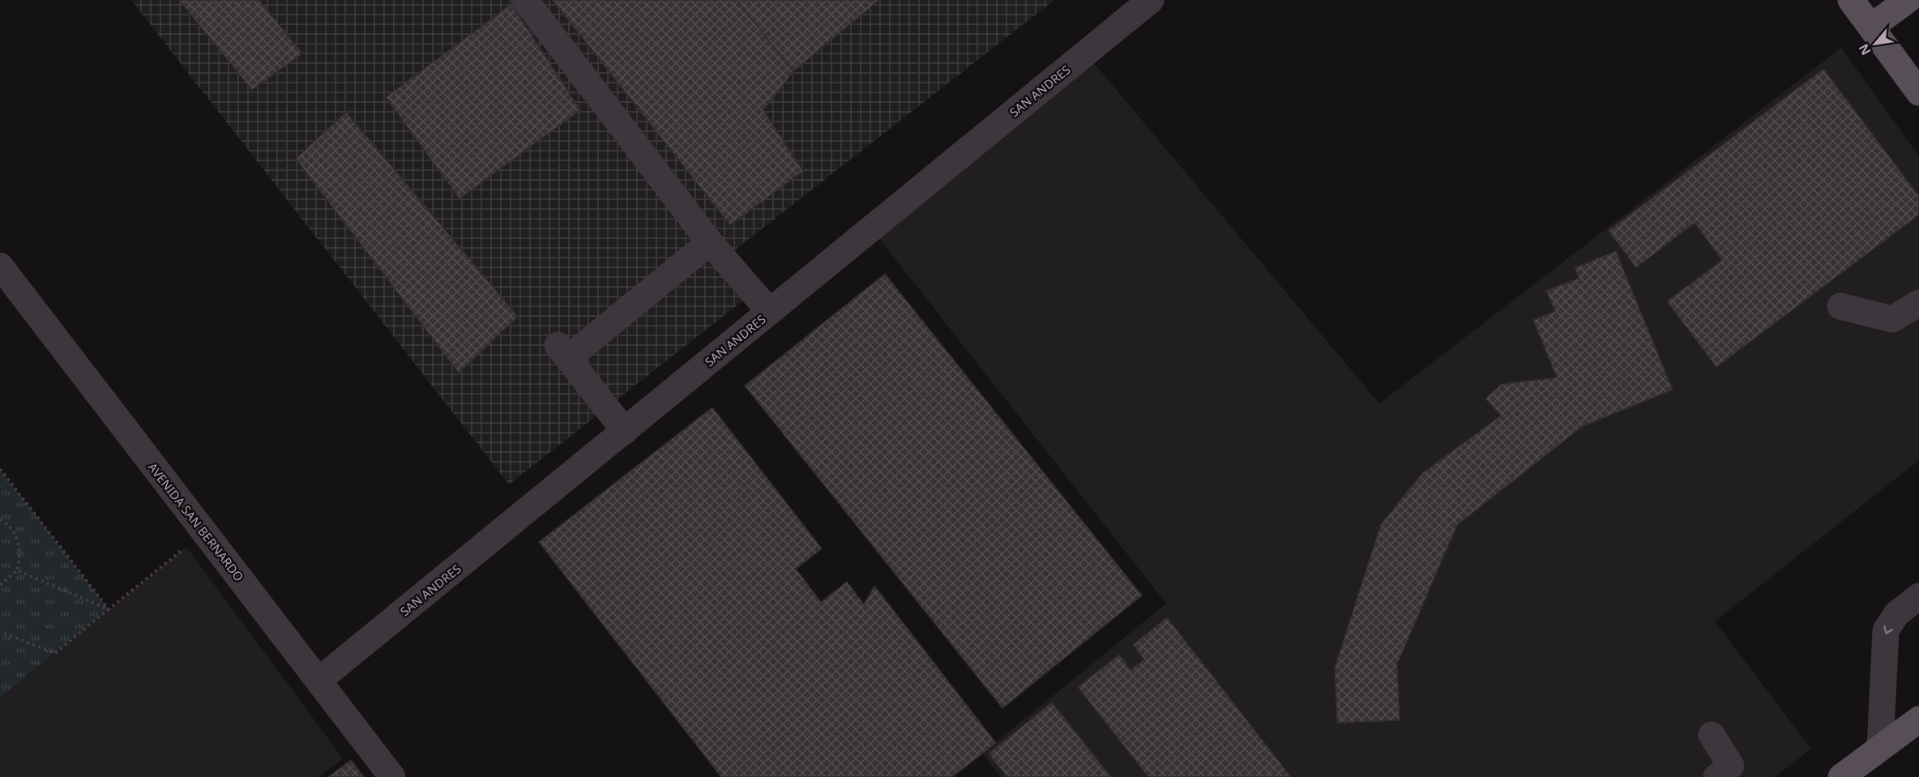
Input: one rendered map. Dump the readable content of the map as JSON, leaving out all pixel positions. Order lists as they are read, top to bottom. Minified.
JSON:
{"streets":{"street":["SAN ANDRES","AVENIDA SAN BERNARDO"]},"crossings":[["SAN ANDRES","AVENIDA SAN BERNARDO"]],"north":"bottom left"}
